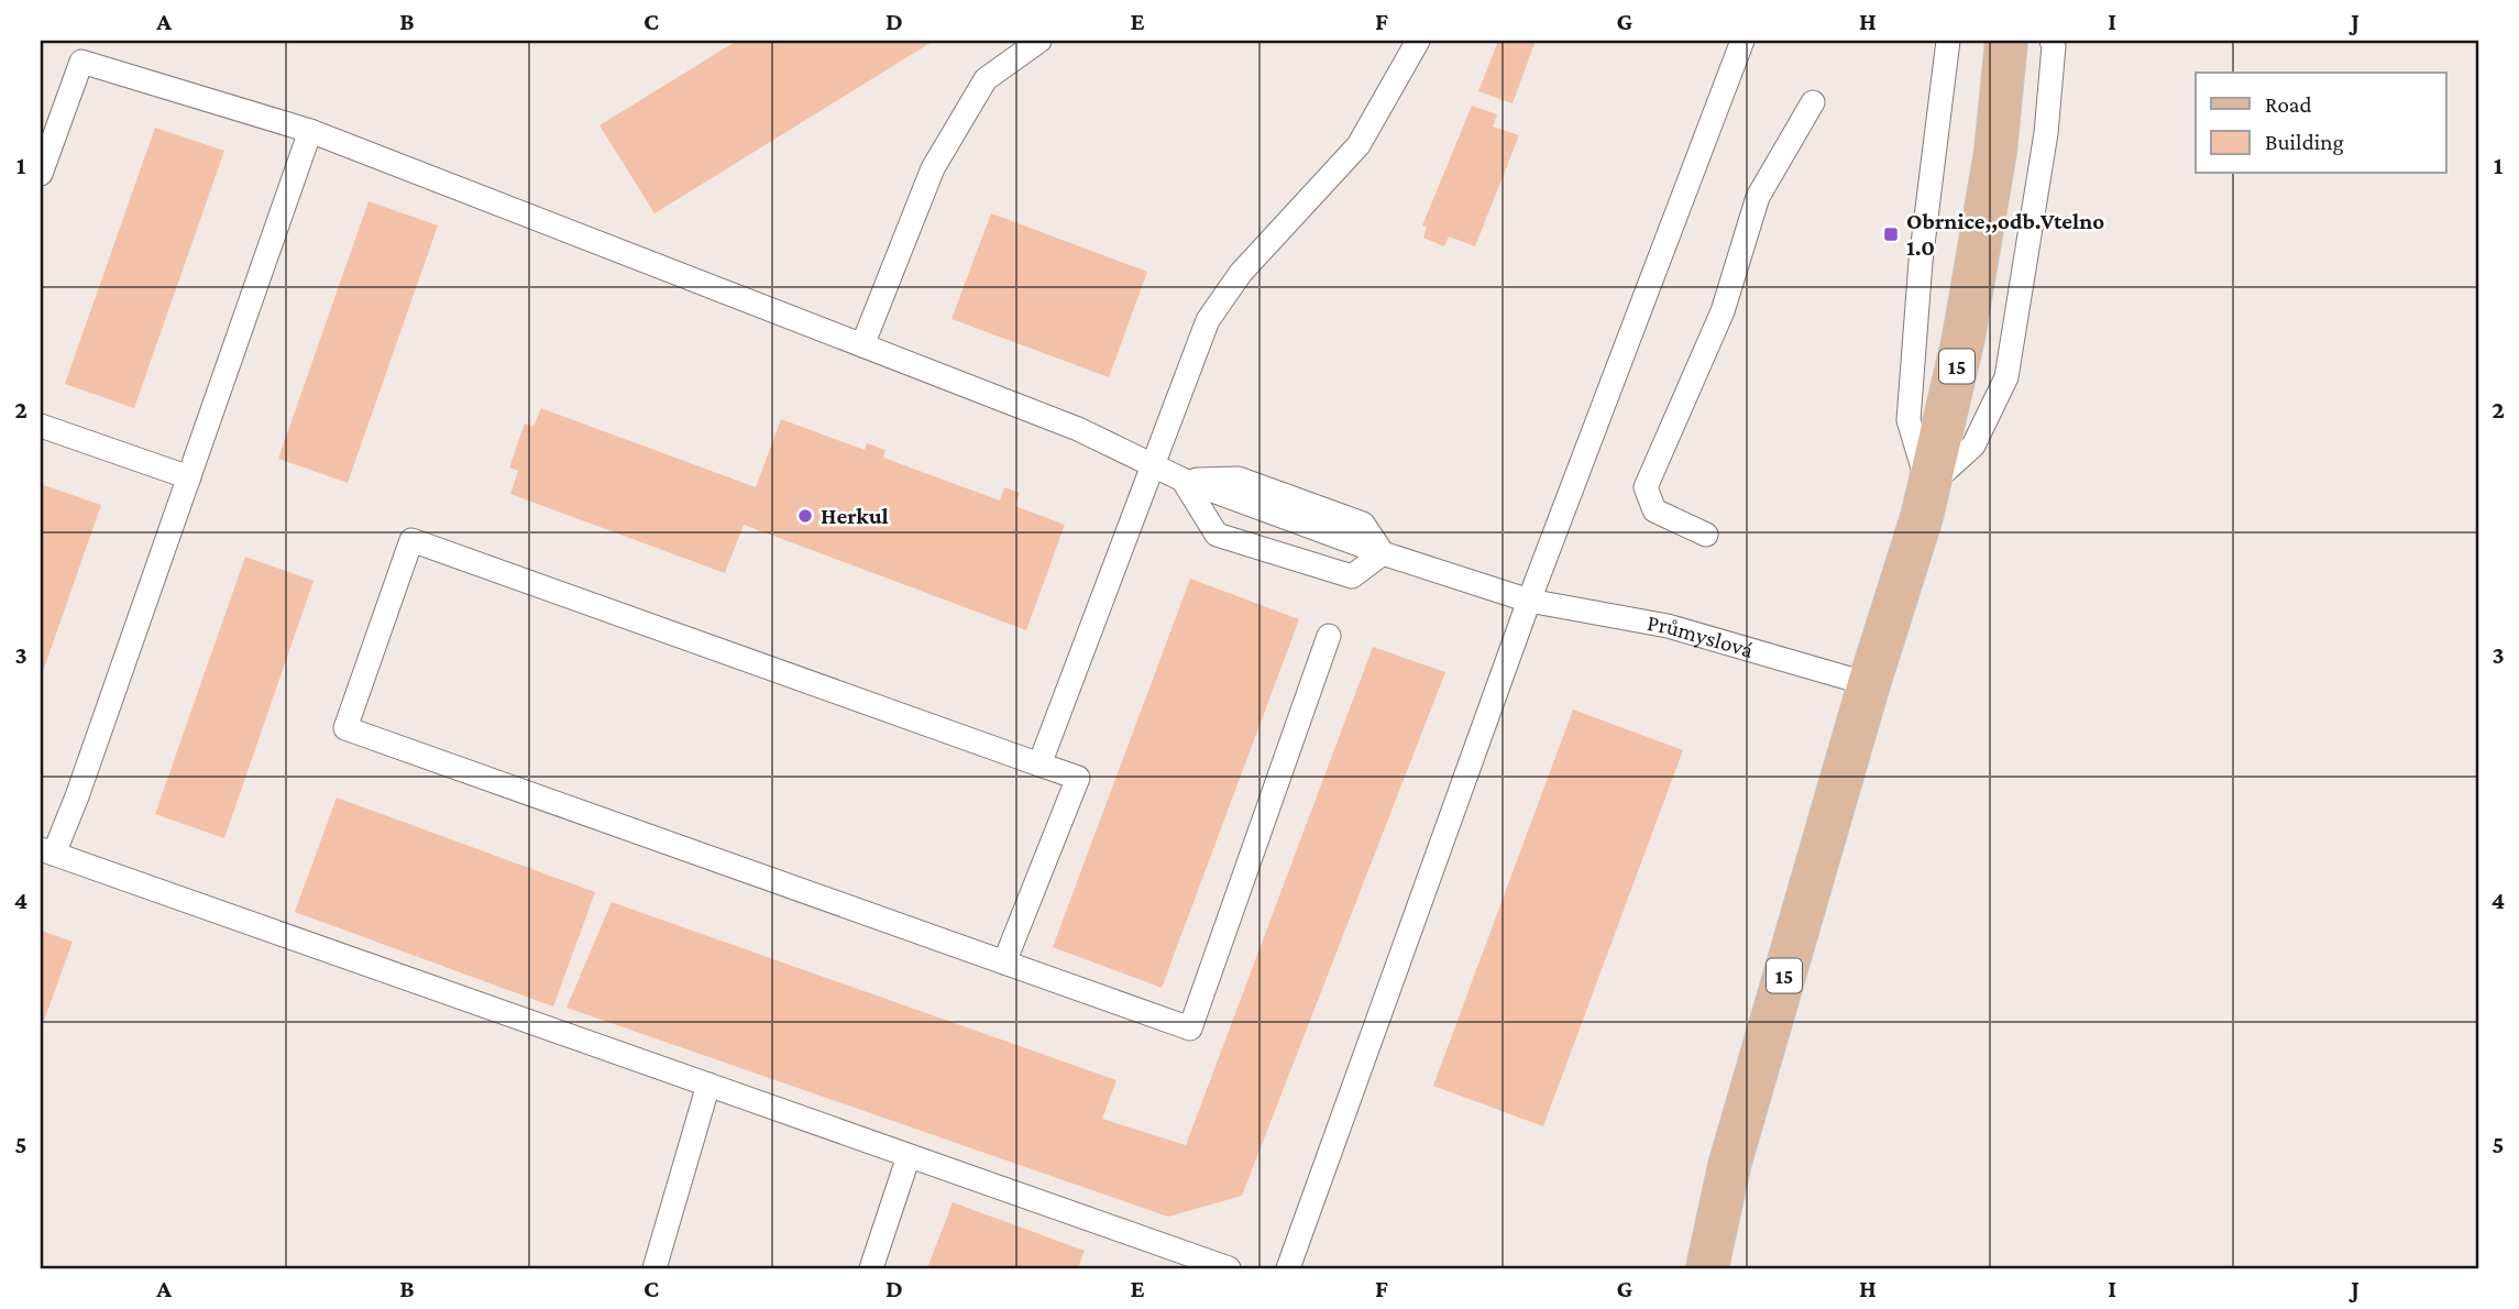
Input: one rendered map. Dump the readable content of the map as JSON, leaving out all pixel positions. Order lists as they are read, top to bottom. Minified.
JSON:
{"streets":{"main road":["15"],"lane":["Průmyslová"]},"crossings":[["15","Průmyslová"]],"places":{"transit":["Obrnice,,odb.Vtelno 1.0"],"other":["Herkul"]},"legend":["Road","Building"],"grid":{"columns":["A","B","C","D","E","F","G","H","I","J"],"rows":["1","2","3","4","5"]}}
